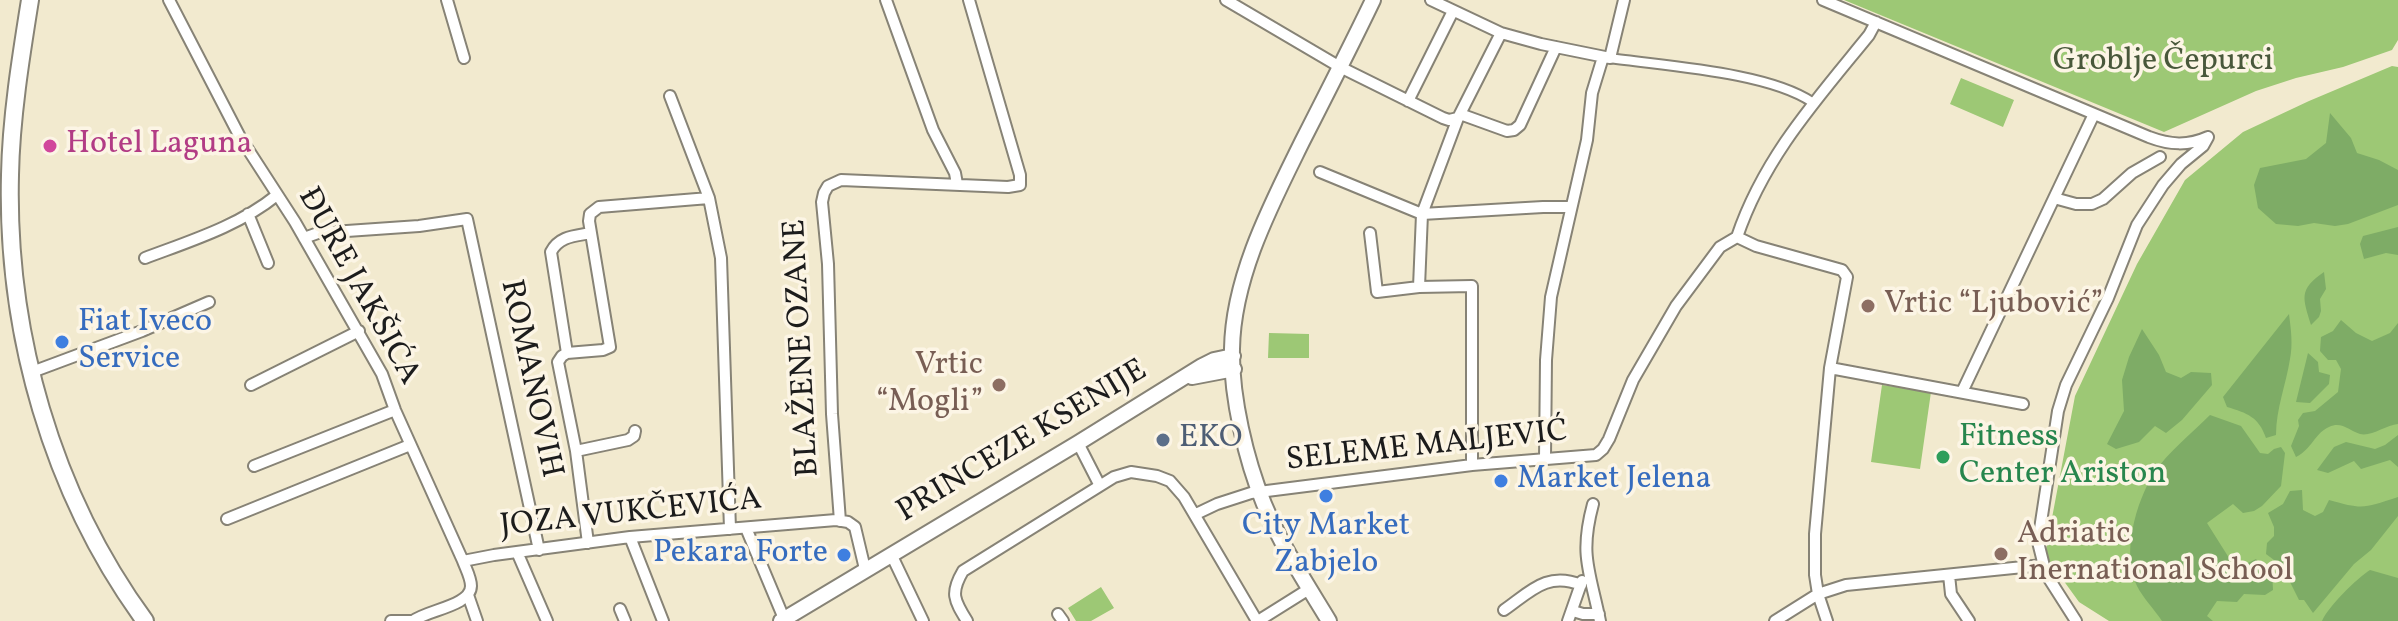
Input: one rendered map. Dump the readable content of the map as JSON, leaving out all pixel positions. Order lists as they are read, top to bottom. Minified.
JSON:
{"streets":{"street":["ĐURE JAKŠIĆA","BLAŽENE OZANE","ROMANOVIH","PRINCEZE KSENIJE","SELEME MALJEVIĆ","JOZA VUKČEVIĆA"]},"crossings":[["ĐURE JAKŠIĆA","ROMANOVIH"],["ĐURE JAKŠIĆA","JOZA VUKČEVIĆA"],["BLAŽENE OZANE","JOZA VUKČEVIĆA"],["ROMANOVIH","JOZA VUKČEVIĆA"]],"parks":["Groblje Čepurci"],"places":["Hotel Laguna","Vrtic “Ljubović”","Fiat Iveco Service","Vrtic “Mogli”","EKO","Fitness Center Ariston","Market Jelena","City Market Zabjelo","Adriatic Inernational School","Pekara Forte"]}
